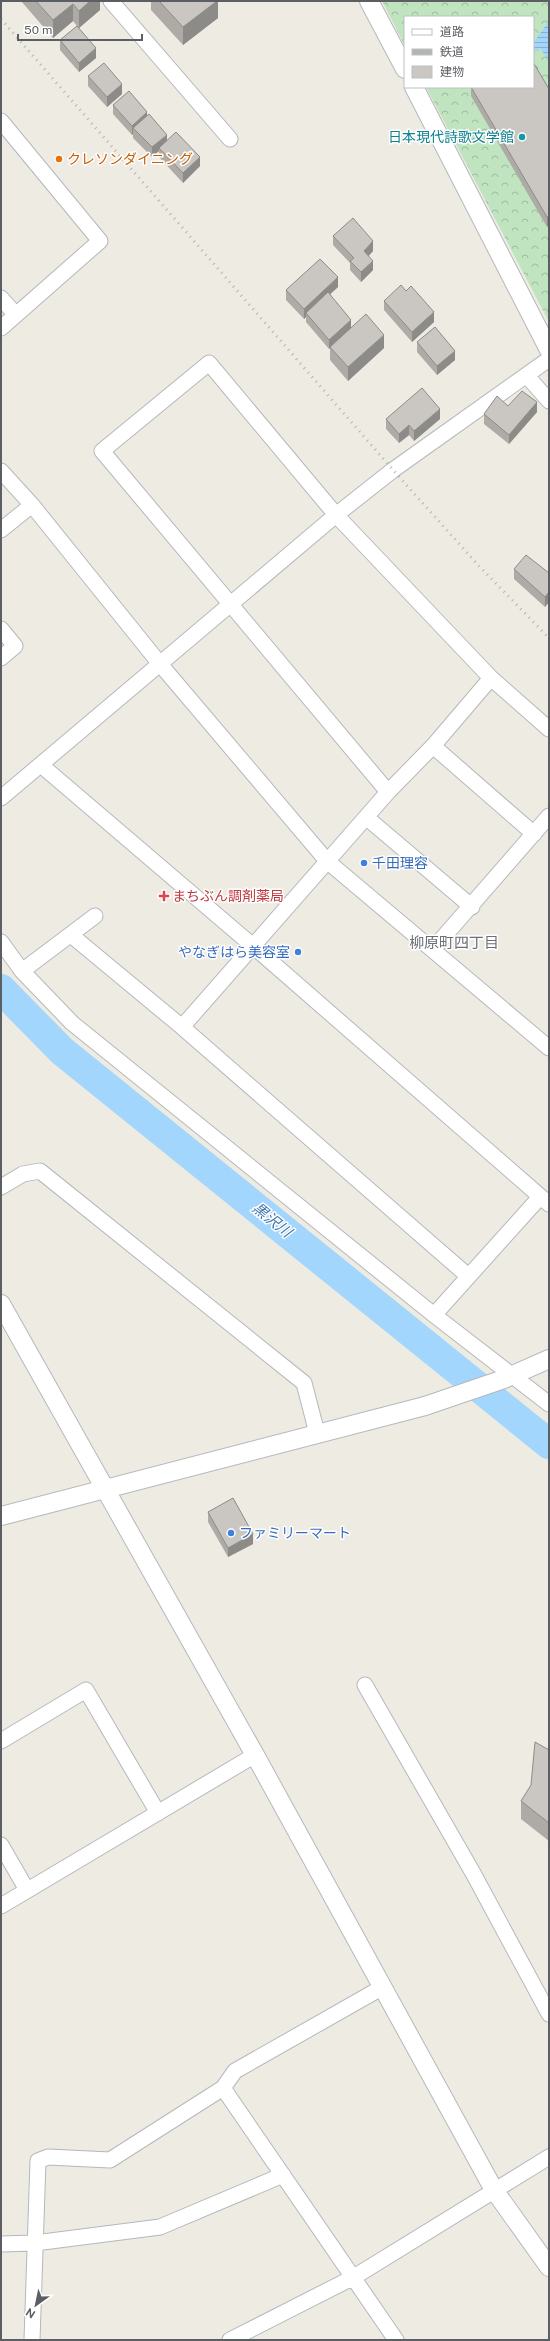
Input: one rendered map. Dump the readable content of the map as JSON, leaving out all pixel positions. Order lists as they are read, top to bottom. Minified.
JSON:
{"districts":["柳原町四丁目"],"water":["黒沢川"],"places":{"other":["日本現代詩歌文学館","クレソンダイニング","千田理容","やなぎはら美容室","ファミリーマート"],"health":["まちぶん調剤薬局"]},"legend":["道路","鉄道","建物"],"scale_bar":"50 m","north":"bottom left"}
